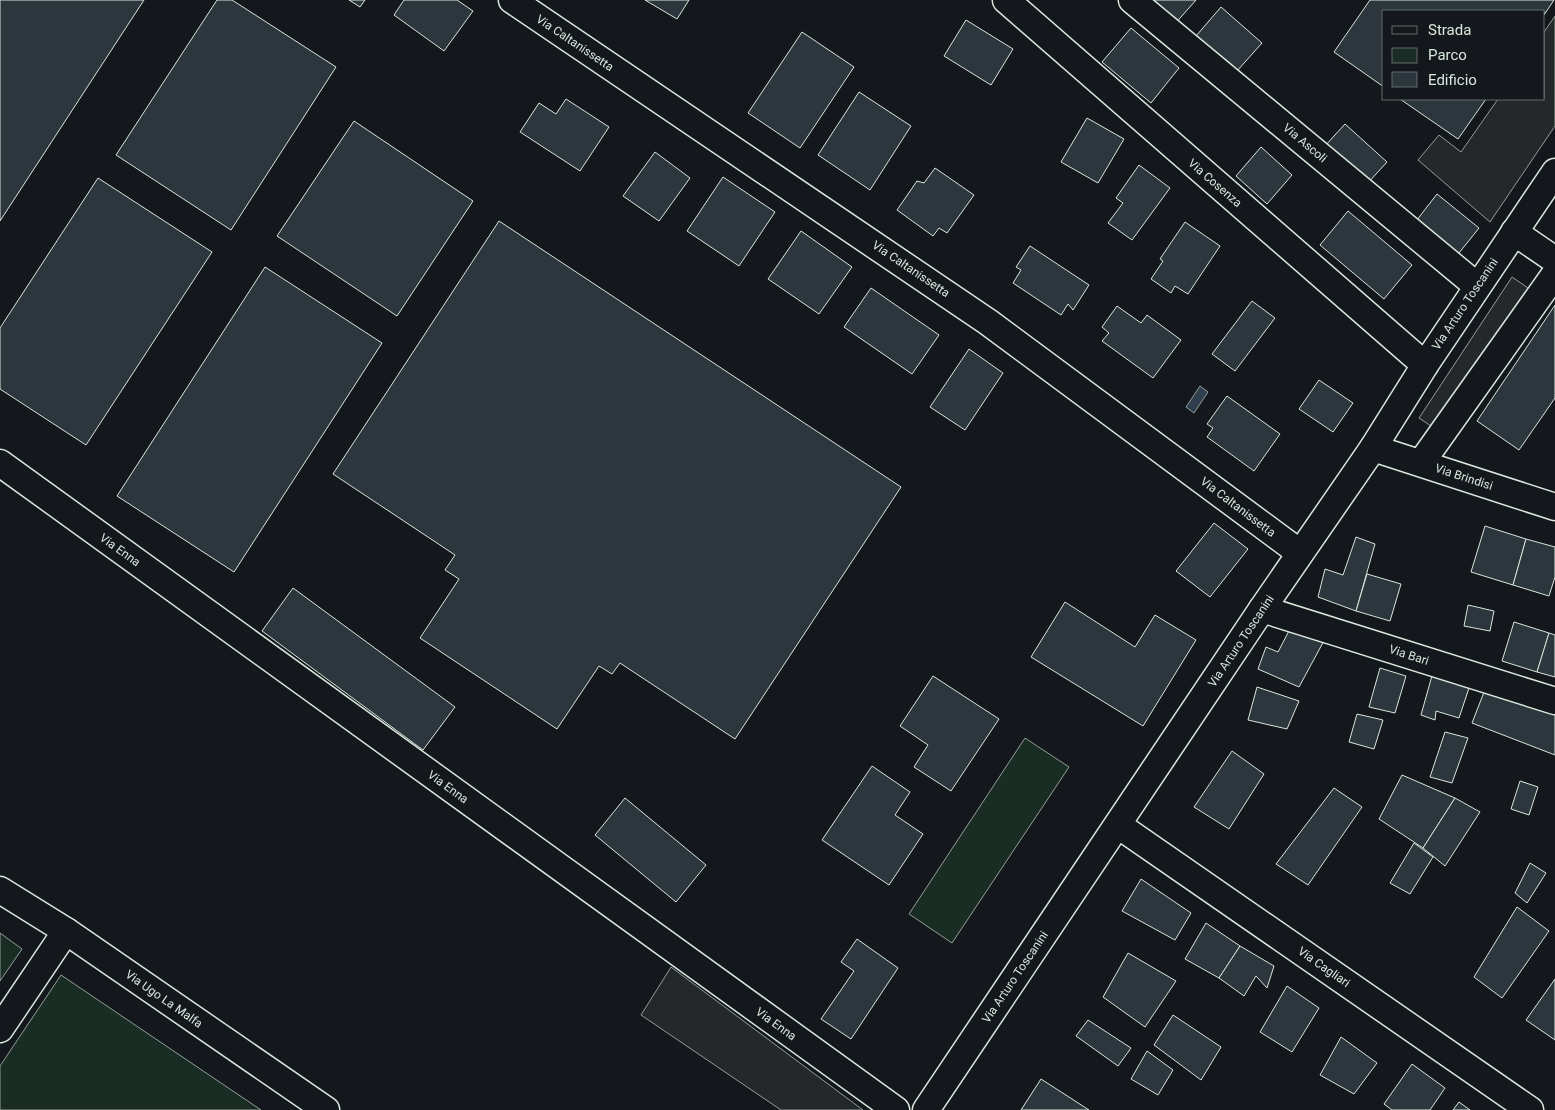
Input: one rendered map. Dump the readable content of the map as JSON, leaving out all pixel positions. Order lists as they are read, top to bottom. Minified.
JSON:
{"streets":{"street":["Via Caltanissetta","Via Ascoli","Via Cosenza","Via Arturo Toscanini","Via Brindisi","Via Enna","Via Bari","Via Cagliari","Via Ugo La Malfa"]},"crossings":[["Via Caltanissetta","Via Arturo Toscanini"],["Via Ascoli","Via Arturo Toscanini"],["Via Cosenza","Via Arturo Toscanini"],["Via Arturo Toscanini","Via Brindisi"],["Via Arturo Toscanini","Via Bari"],["Via Arturo Toscanini","Via Cagliari"]],"legend":["Strada","Parco","Edificio"]}
